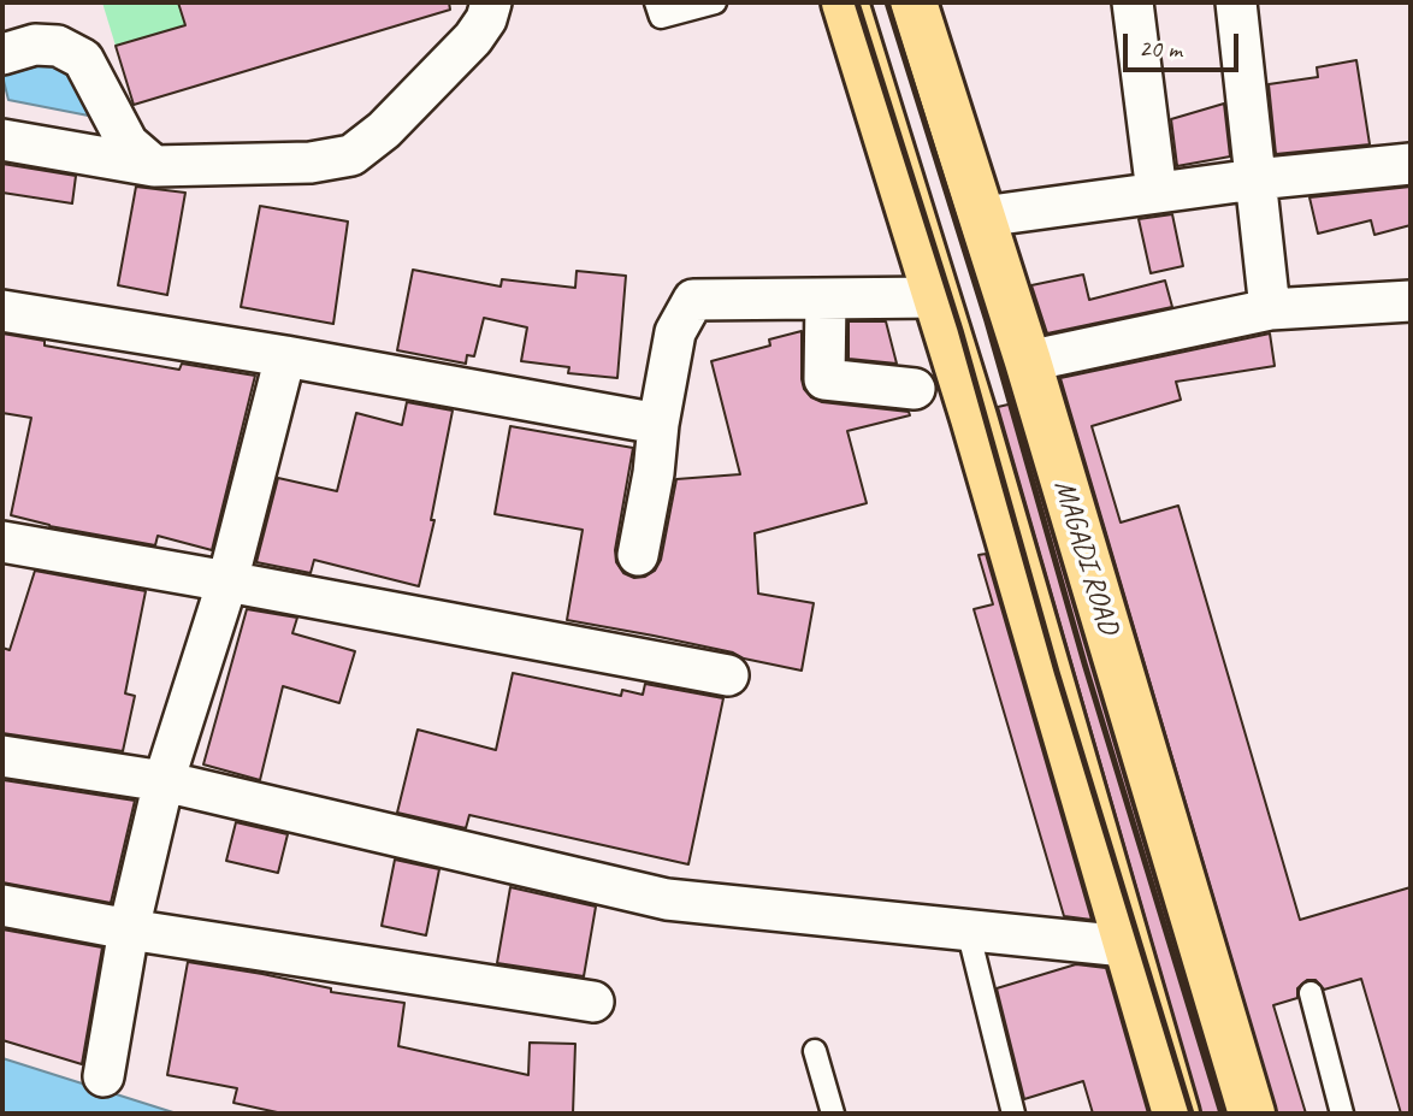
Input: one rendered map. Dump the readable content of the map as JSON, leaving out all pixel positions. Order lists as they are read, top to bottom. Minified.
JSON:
{"streets":{"main road":["MAGADI ROAD"]},"scale_bar":"20 m"}
